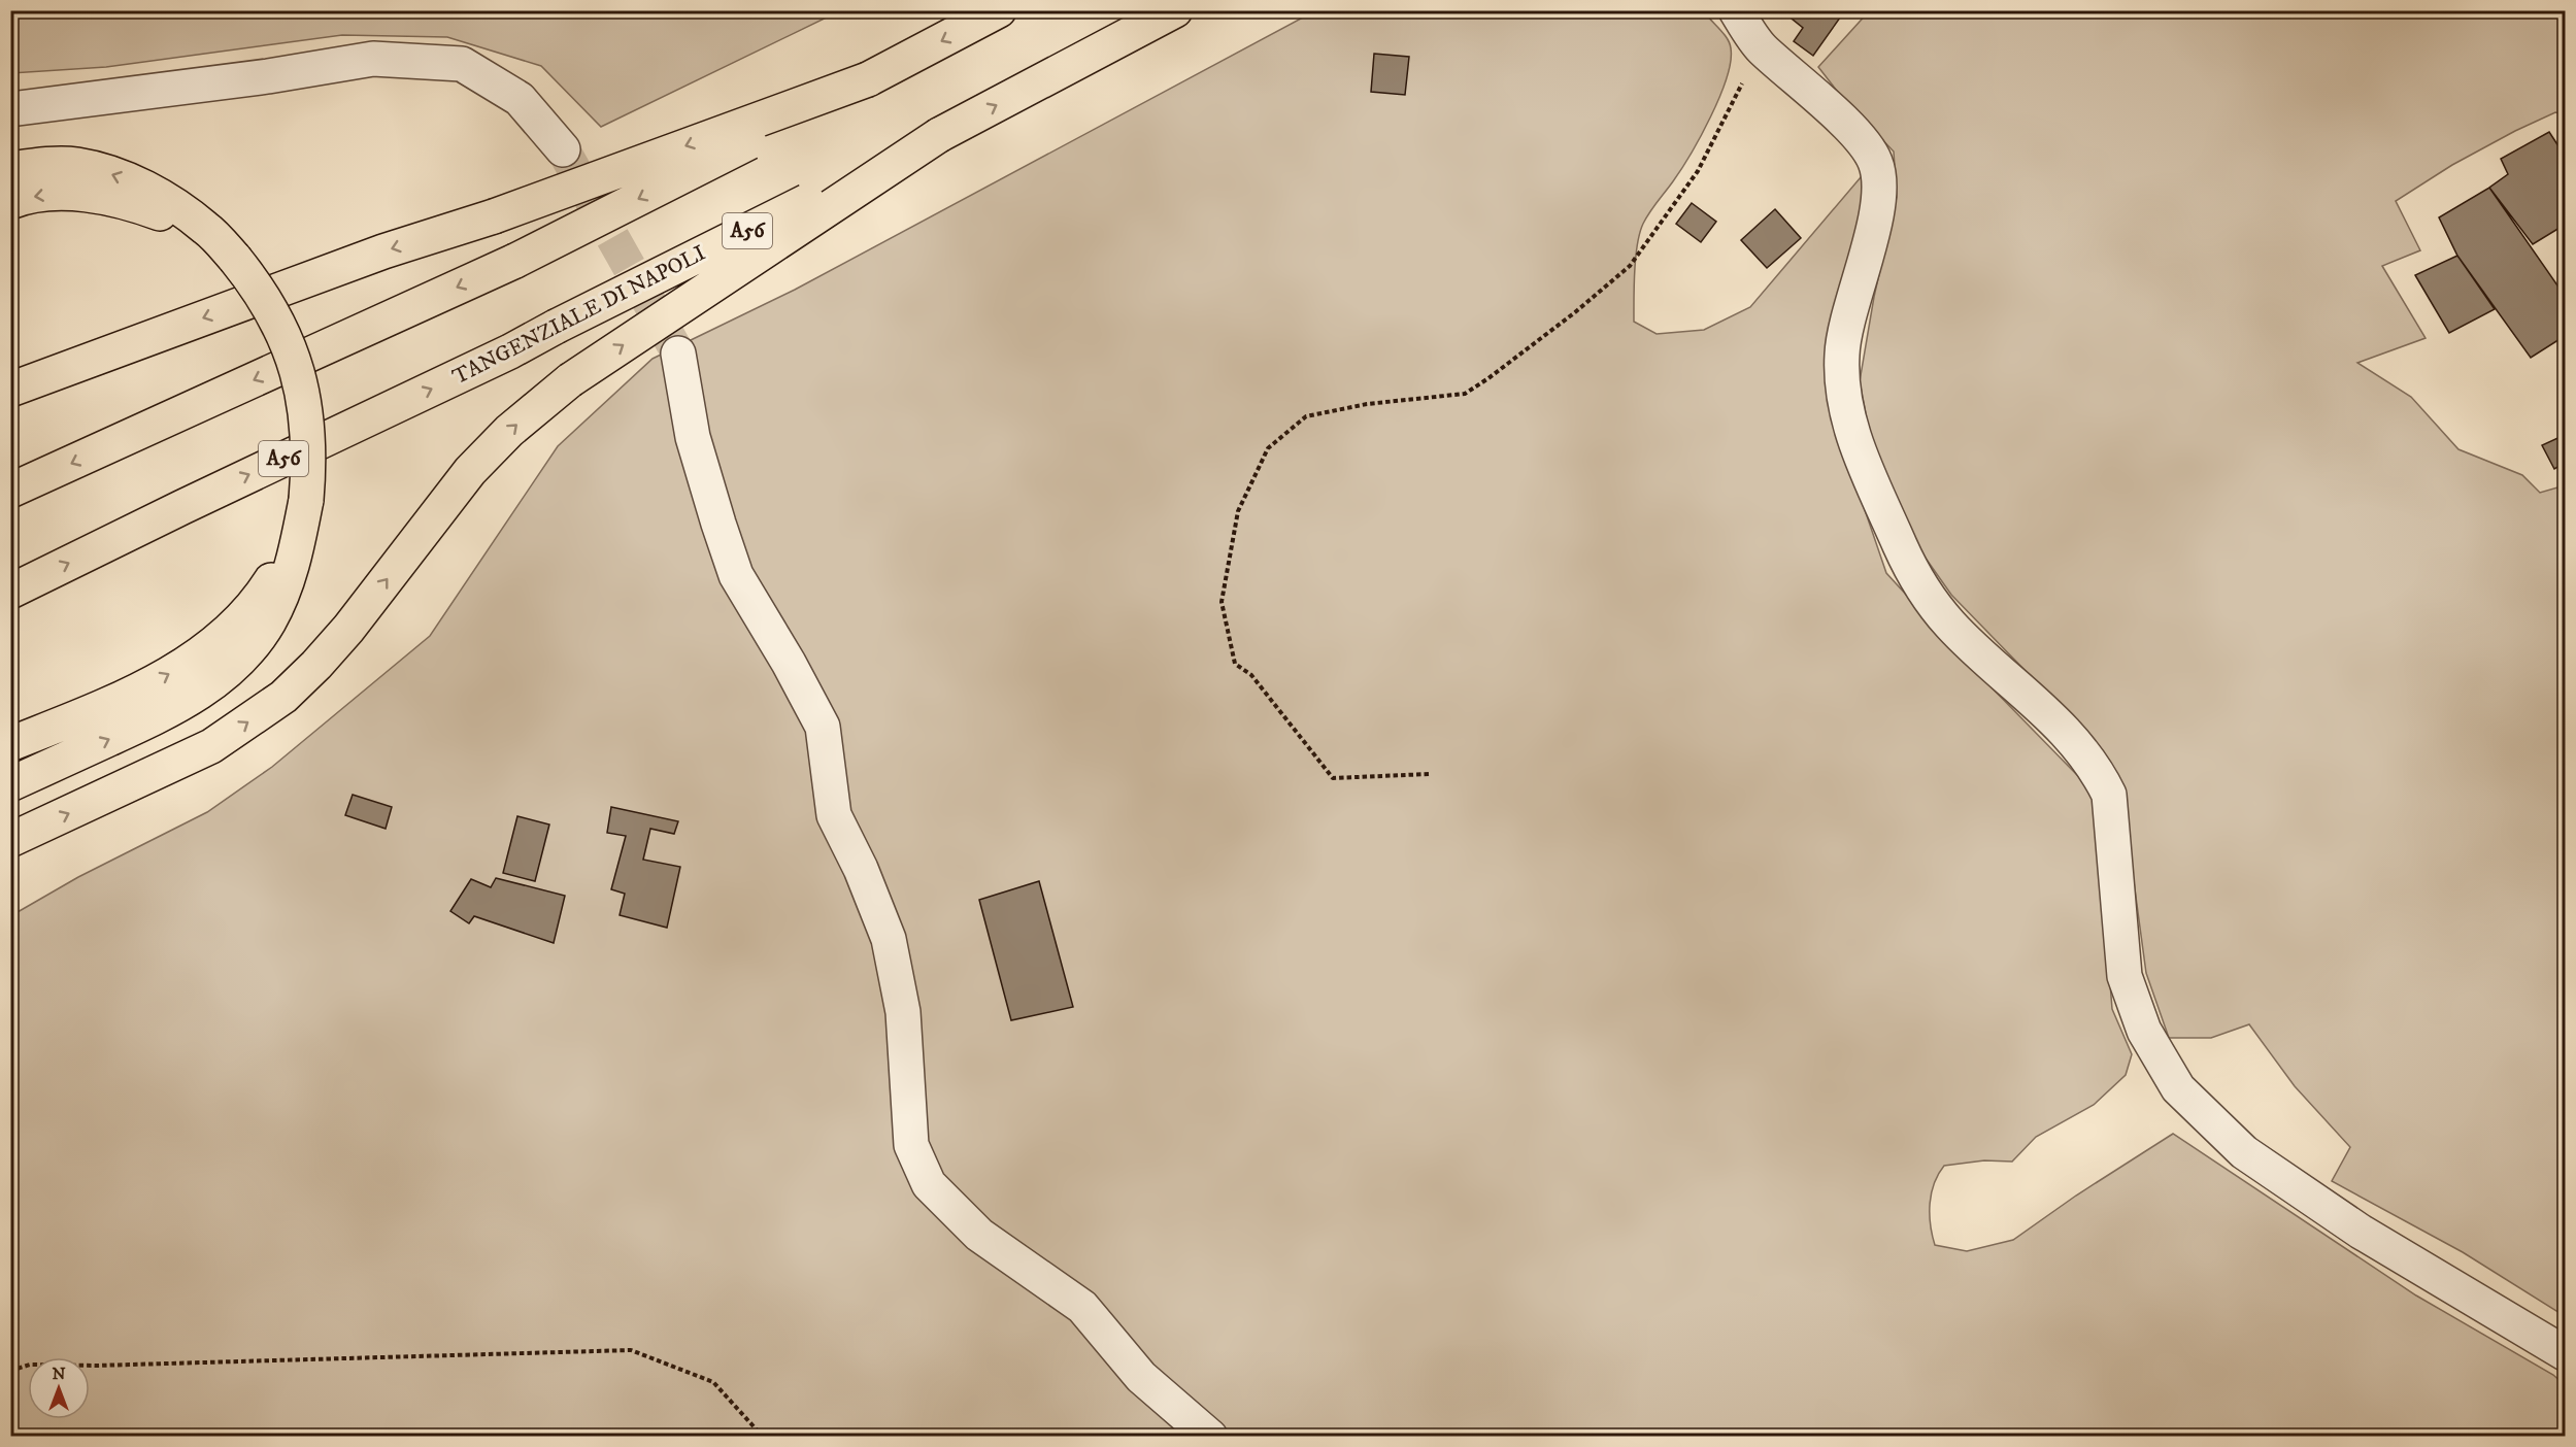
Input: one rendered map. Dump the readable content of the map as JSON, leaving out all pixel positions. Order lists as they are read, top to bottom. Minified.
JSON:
{"streets":{"highway":["A56","TANGENZIALE DI NAPOLI"]},"north":"top"}
